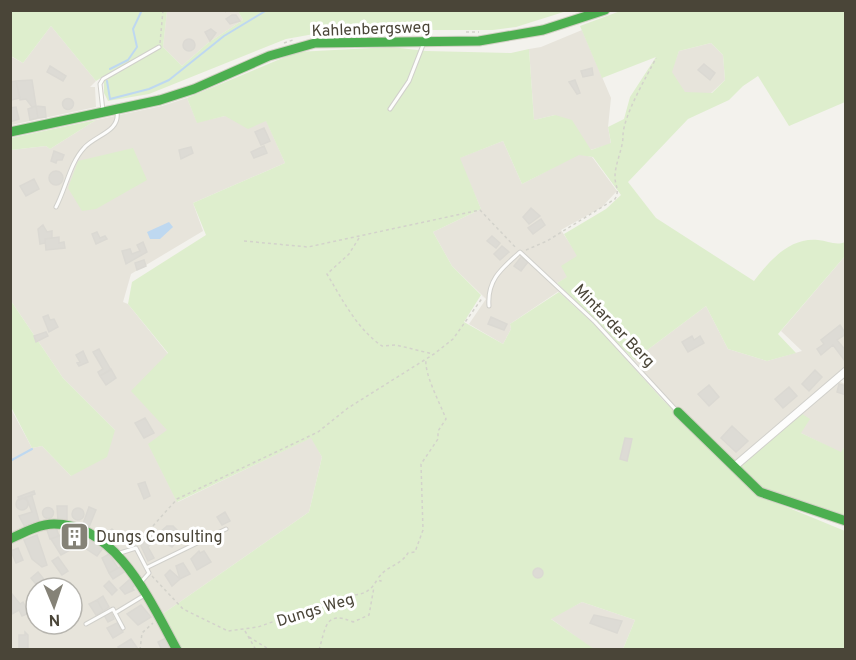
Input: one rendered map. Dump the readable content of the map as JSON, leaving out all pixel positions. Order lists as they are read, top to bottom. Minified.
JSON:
{"streets":{"street":["Kahlenbergsweg","Mintarder Berg"],"path":["Dungs Weg"]},"places":{"building":["Dungs Consulting"]},"north":"bottom"}
